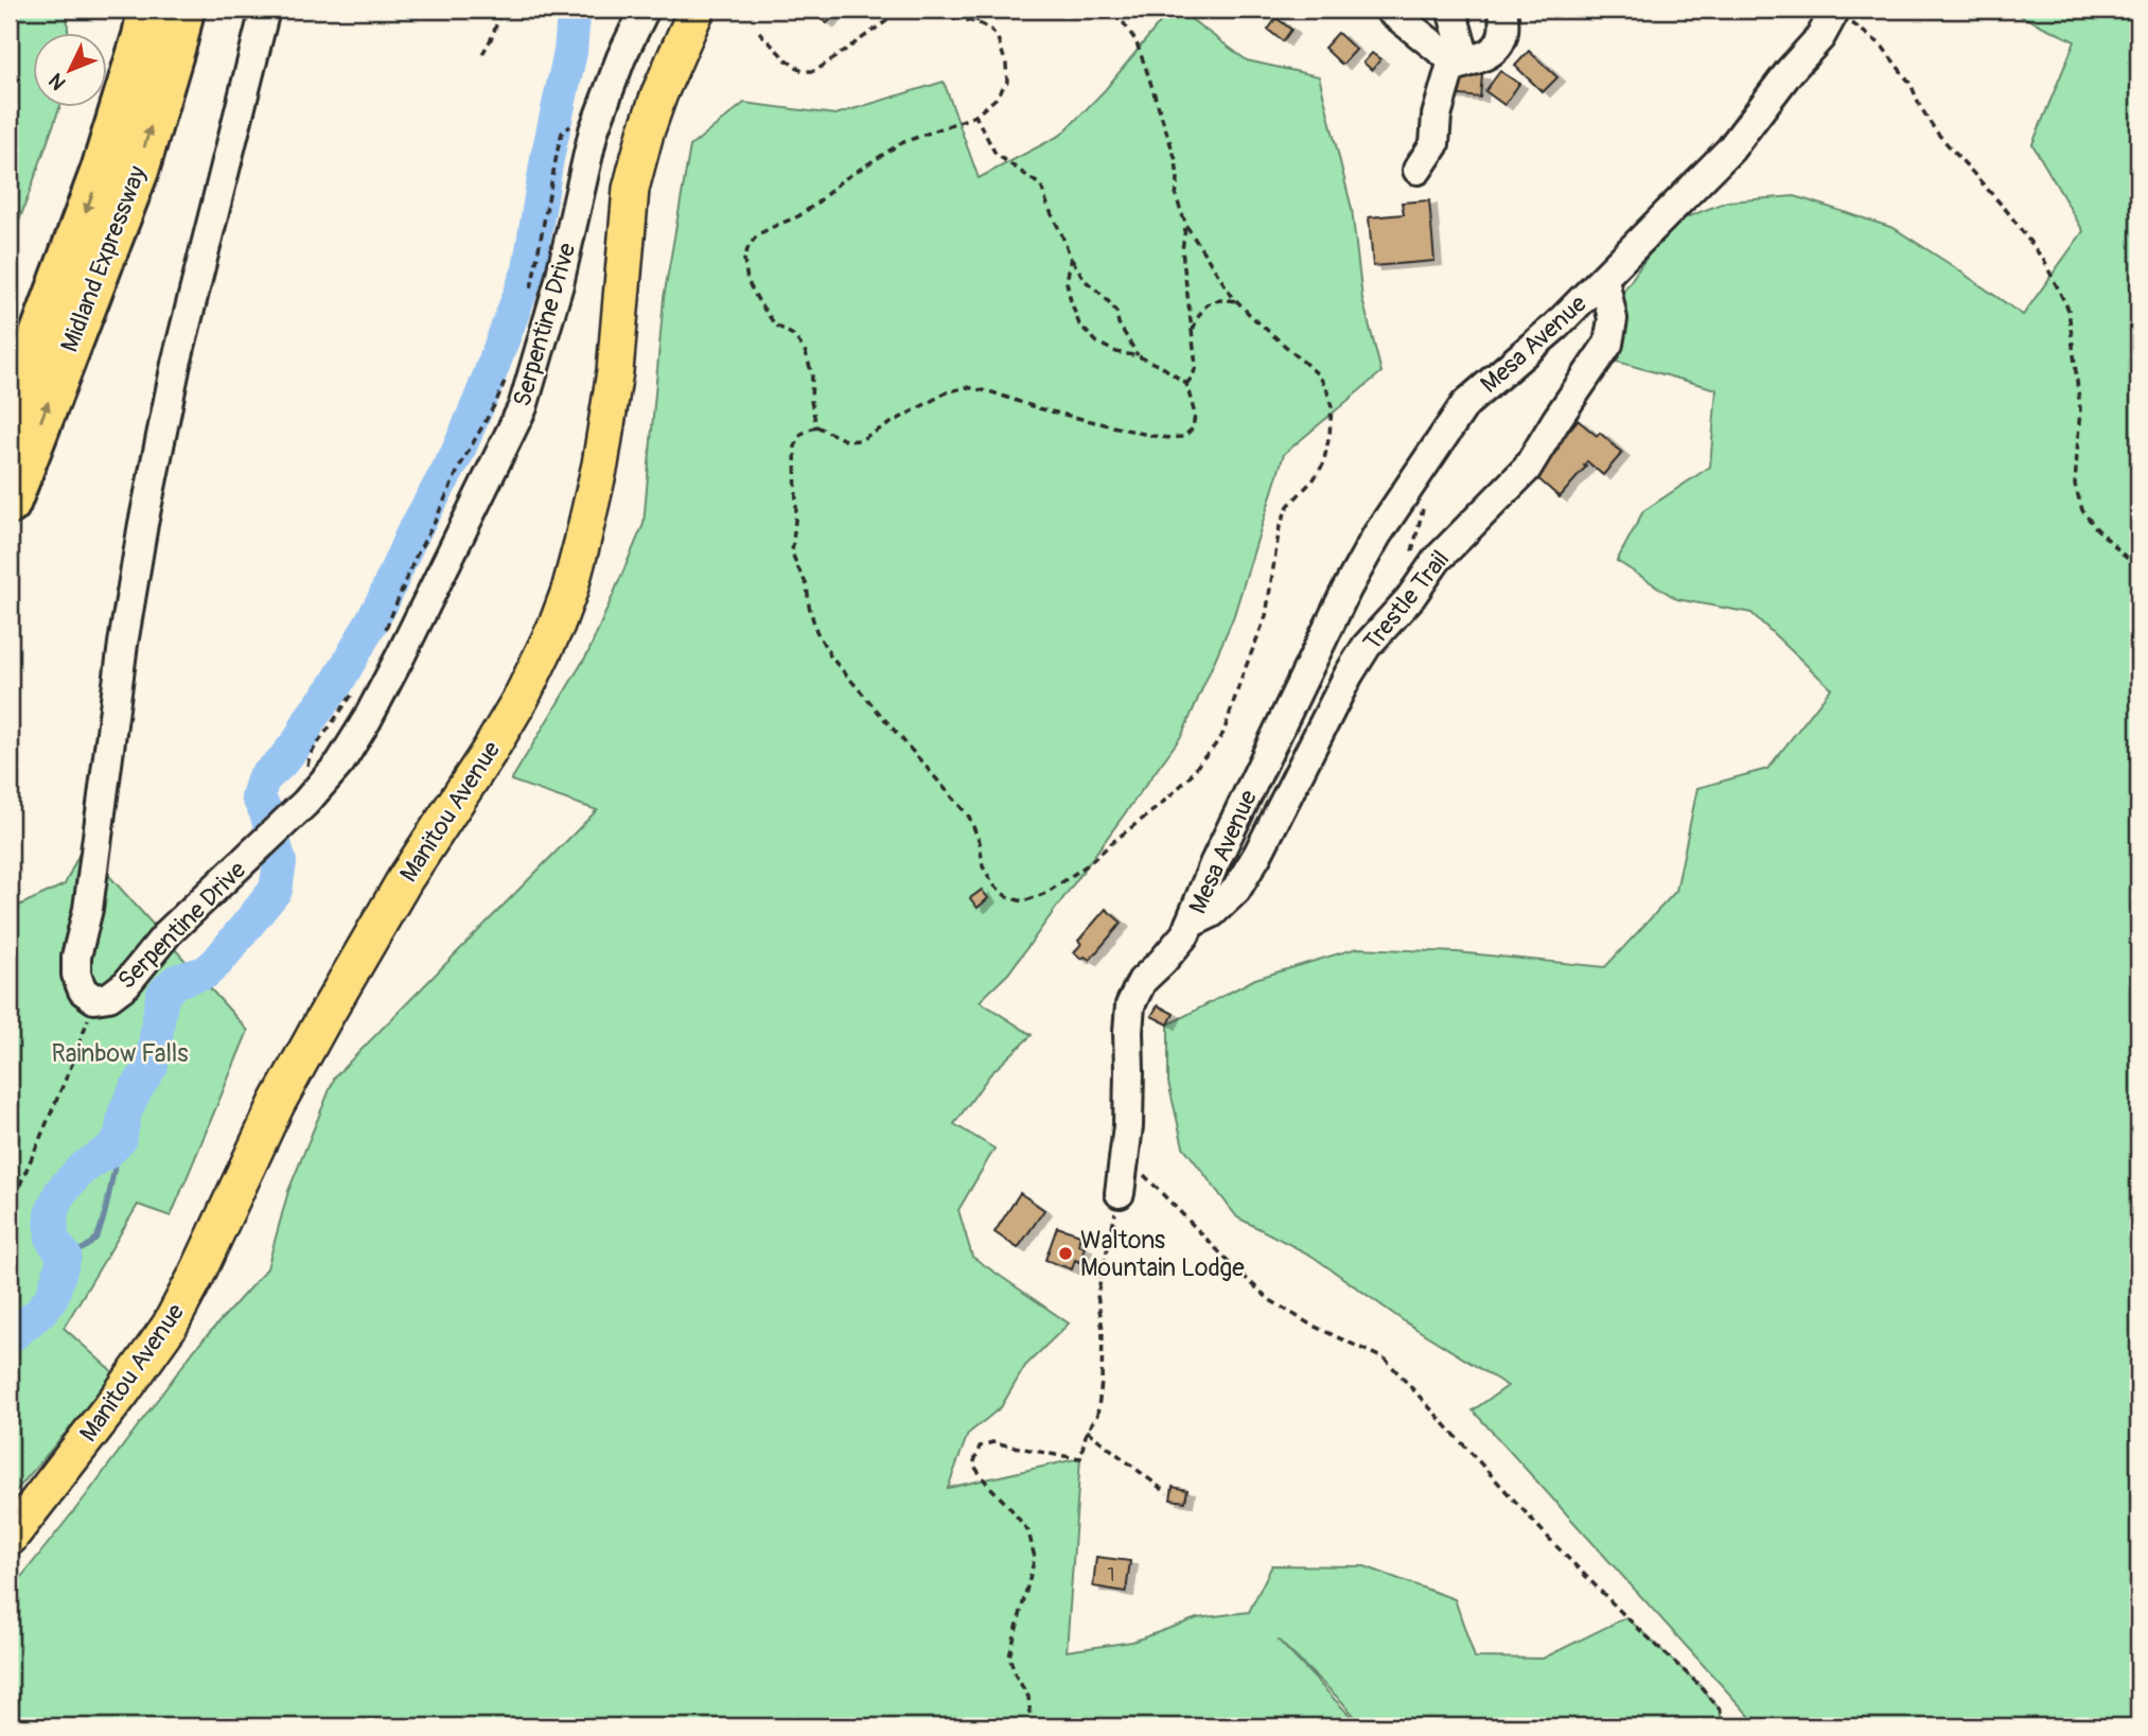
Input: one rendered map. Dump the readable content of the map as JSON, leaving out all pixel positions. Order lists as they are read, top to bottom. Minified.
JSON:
{"streets":{"highway":["Midland Expressway"],"main road":["Manitou Avenue"],"street":["Serpentine Drive","Mesa Avenue","Trestle Trail"]},"crossings":[["Mesa Avenue","Trestle Trail"]],"parks":["Rainbow Falls"],"places":["Waltons Mountain Lodge"],"house_numbers":["1"],"north":"bottom left"}
